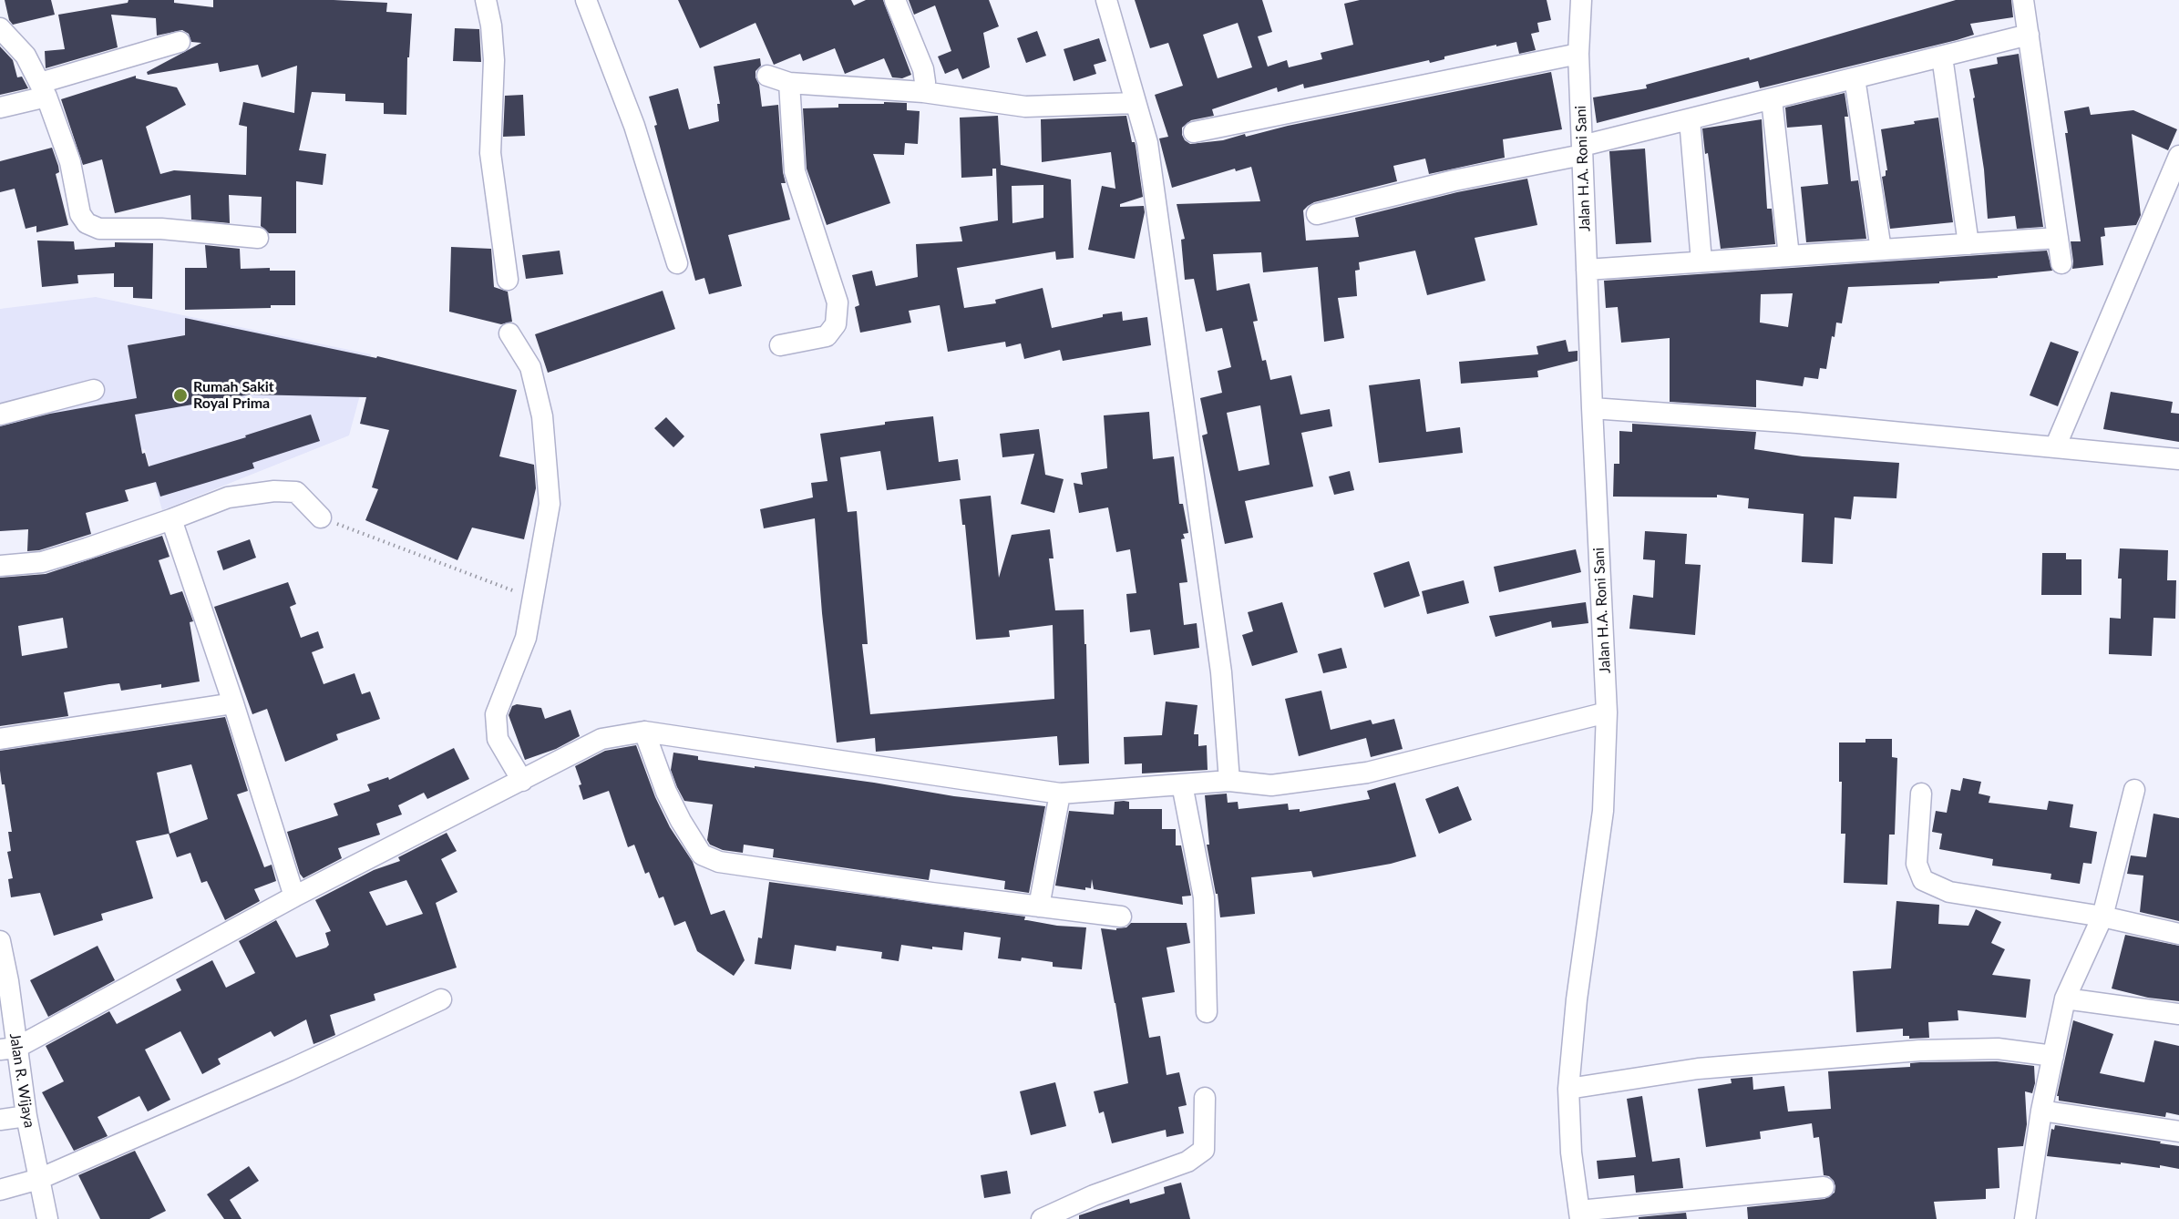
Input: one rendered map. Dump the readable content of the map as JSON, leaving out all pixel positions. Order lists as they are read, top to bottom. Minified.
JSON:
{"streets":{"street":["Jalan H.A. Roni Sani","Jalan R. Wijaya"]},"places":["Rumah Sakit Royal Prima"]}
